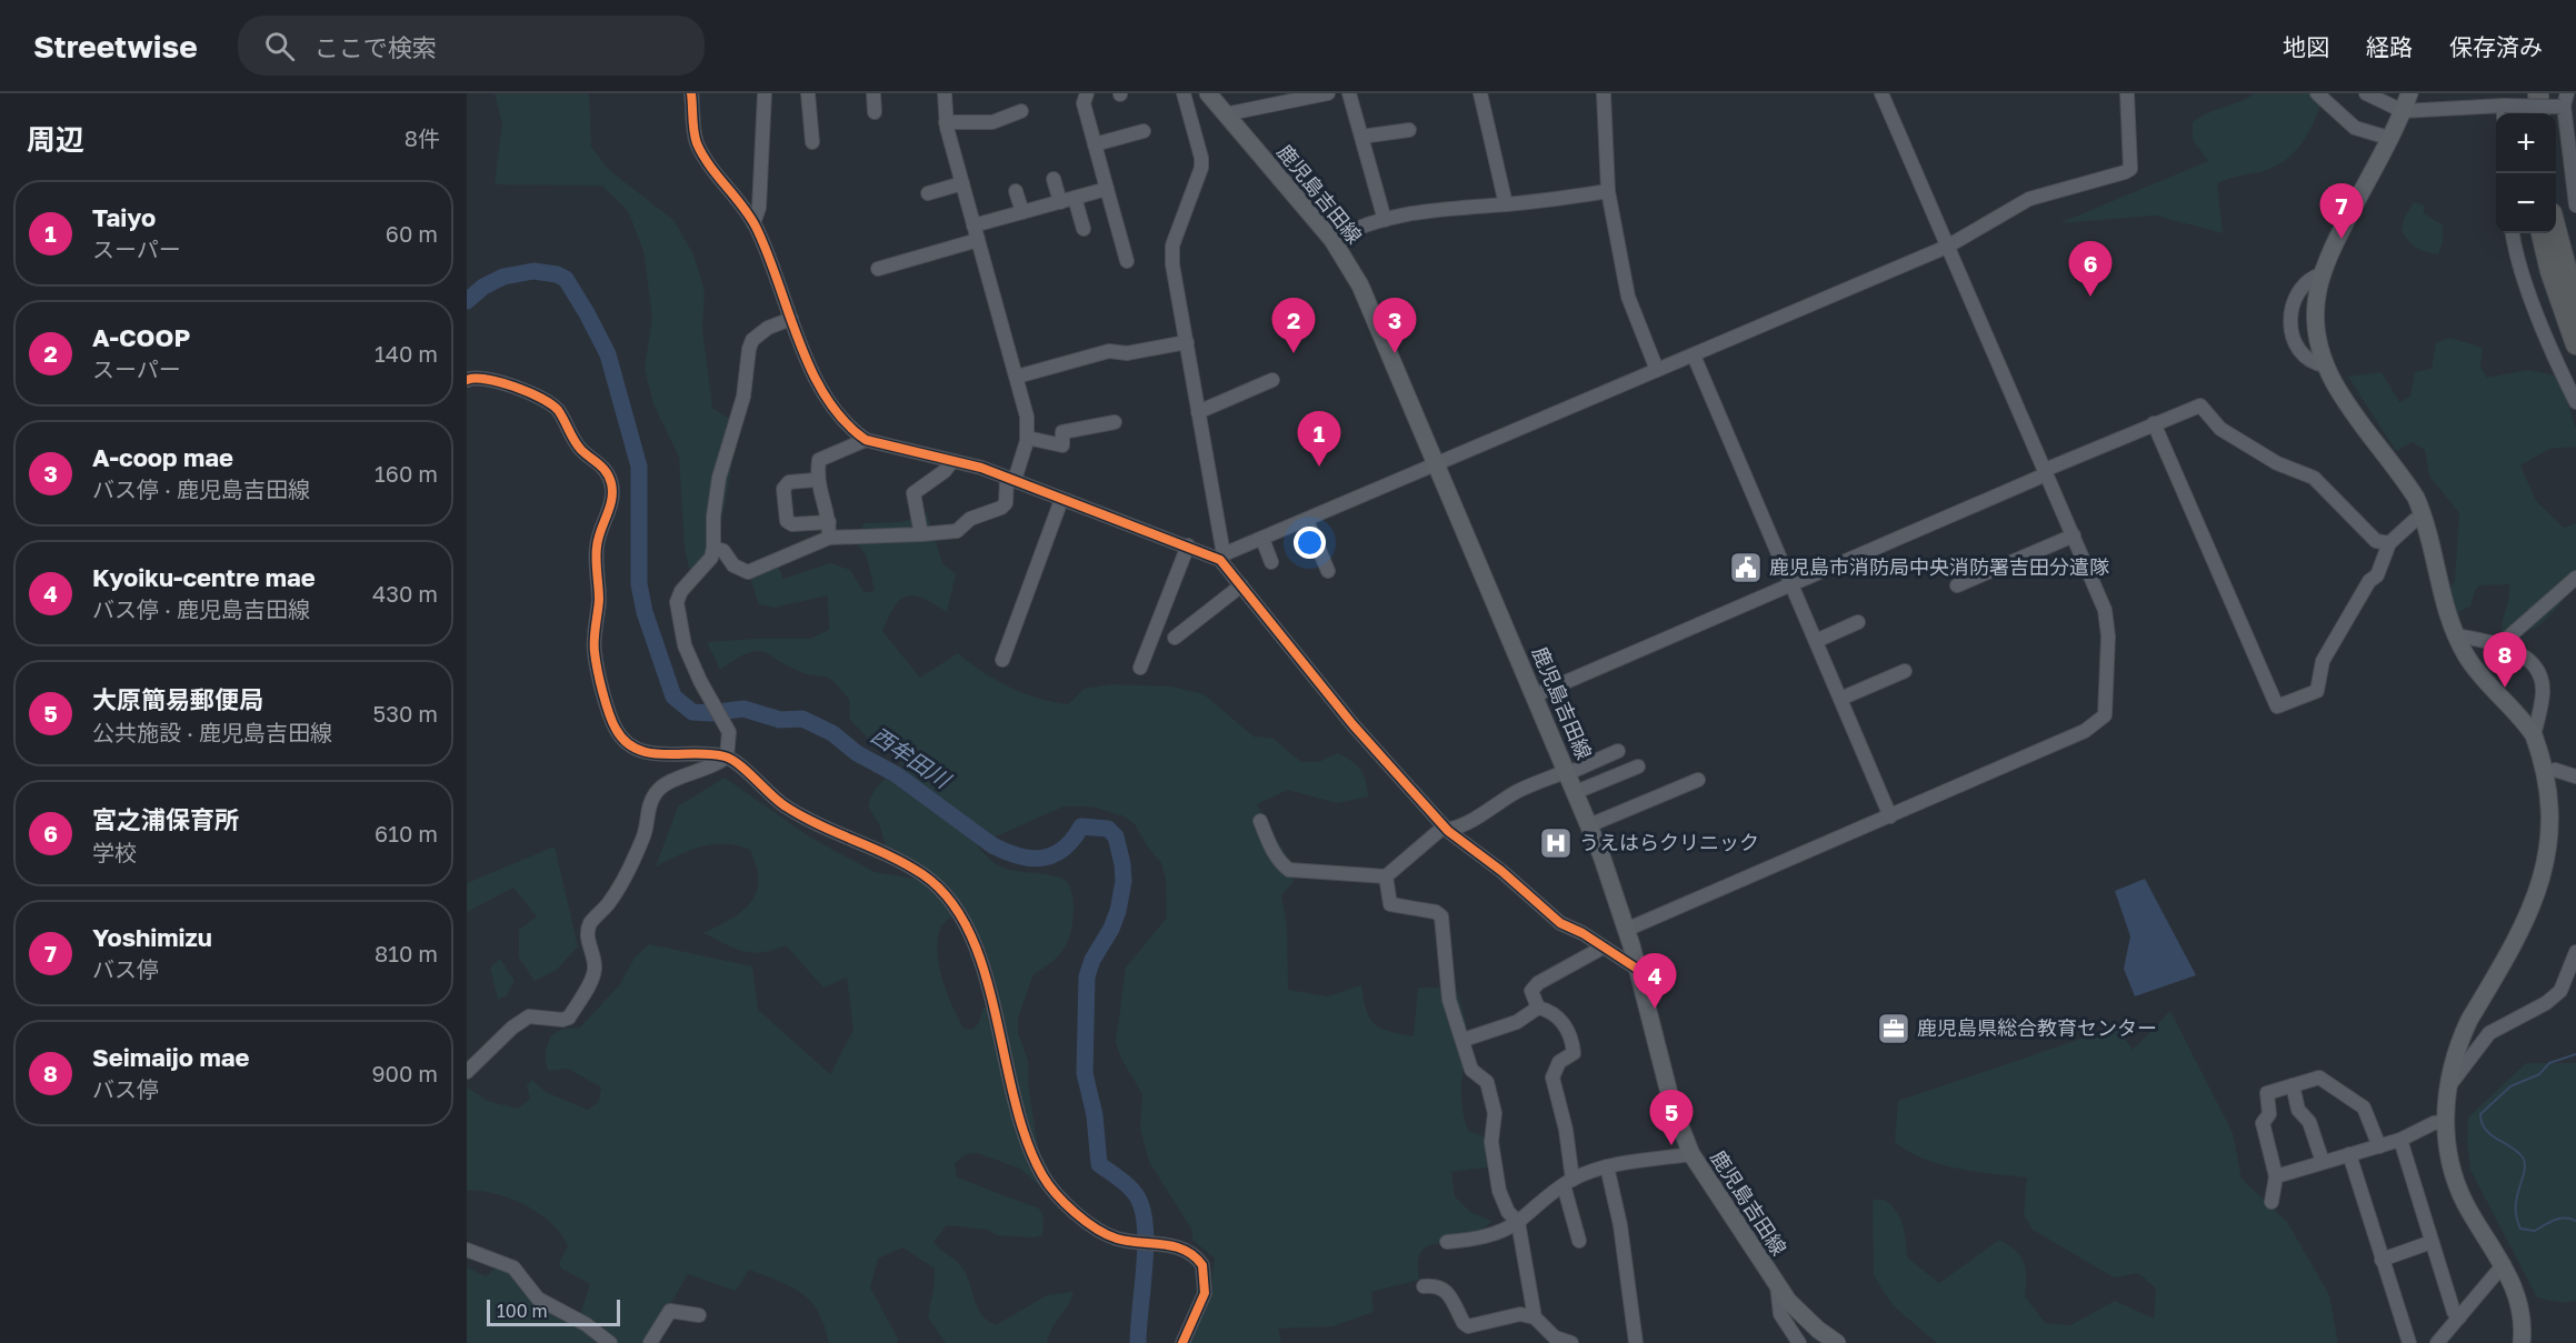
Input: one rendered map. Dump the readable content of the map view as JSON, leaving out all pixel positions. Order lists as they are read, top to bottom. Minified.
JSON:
{"streets":{"main road":["鹿児島吉田線"]},"water":["西牟田川"],"places":{"public building":["鹿児島市消防局中央消防署吉田分遣隊"],"hospital":["うえはらクリニック"],"office":["鹿児島県総合教育センター"]},"scale_bar":"100 m","page":{"header":"Streetwise","search":"ここで検索","nav":["地図","経路","保存済み"],"heading":["周辺","8件"],"map_buttons":["+","−"],"list":[{"mark":"1","name":"Taiyo","note":"スーパー","value":"60 m"},{"mark":"2","name":"A-COOP","note":"スーパー","value":"140 m"},{"mark":"3","name":"A-coop mae","note":"バス停 · 鹿児島吉田線","value":"160 m"},{"mark":"4","name":"Kyoiku-centre mae","note":"バス停 · 鹿児島吉田線","value":"430 m"},{"mark":"5","name":"大原簡易郵便局","note":"公共施設 · 鹿児島吉田線","value":"530 m"},{"mark":"6","name":"宮之浦保育所","note":"学校","value":"610 m"},{"mark":"7","name":"Yoshimizu","note":"バス停","value":"810 m"},{"mark":"8","name":"Seimaijo mae","note":"バス停","value":"900 m"}],"pins":["7","6","2","3","1","8","4","5"],"scale":"100 m"}}
